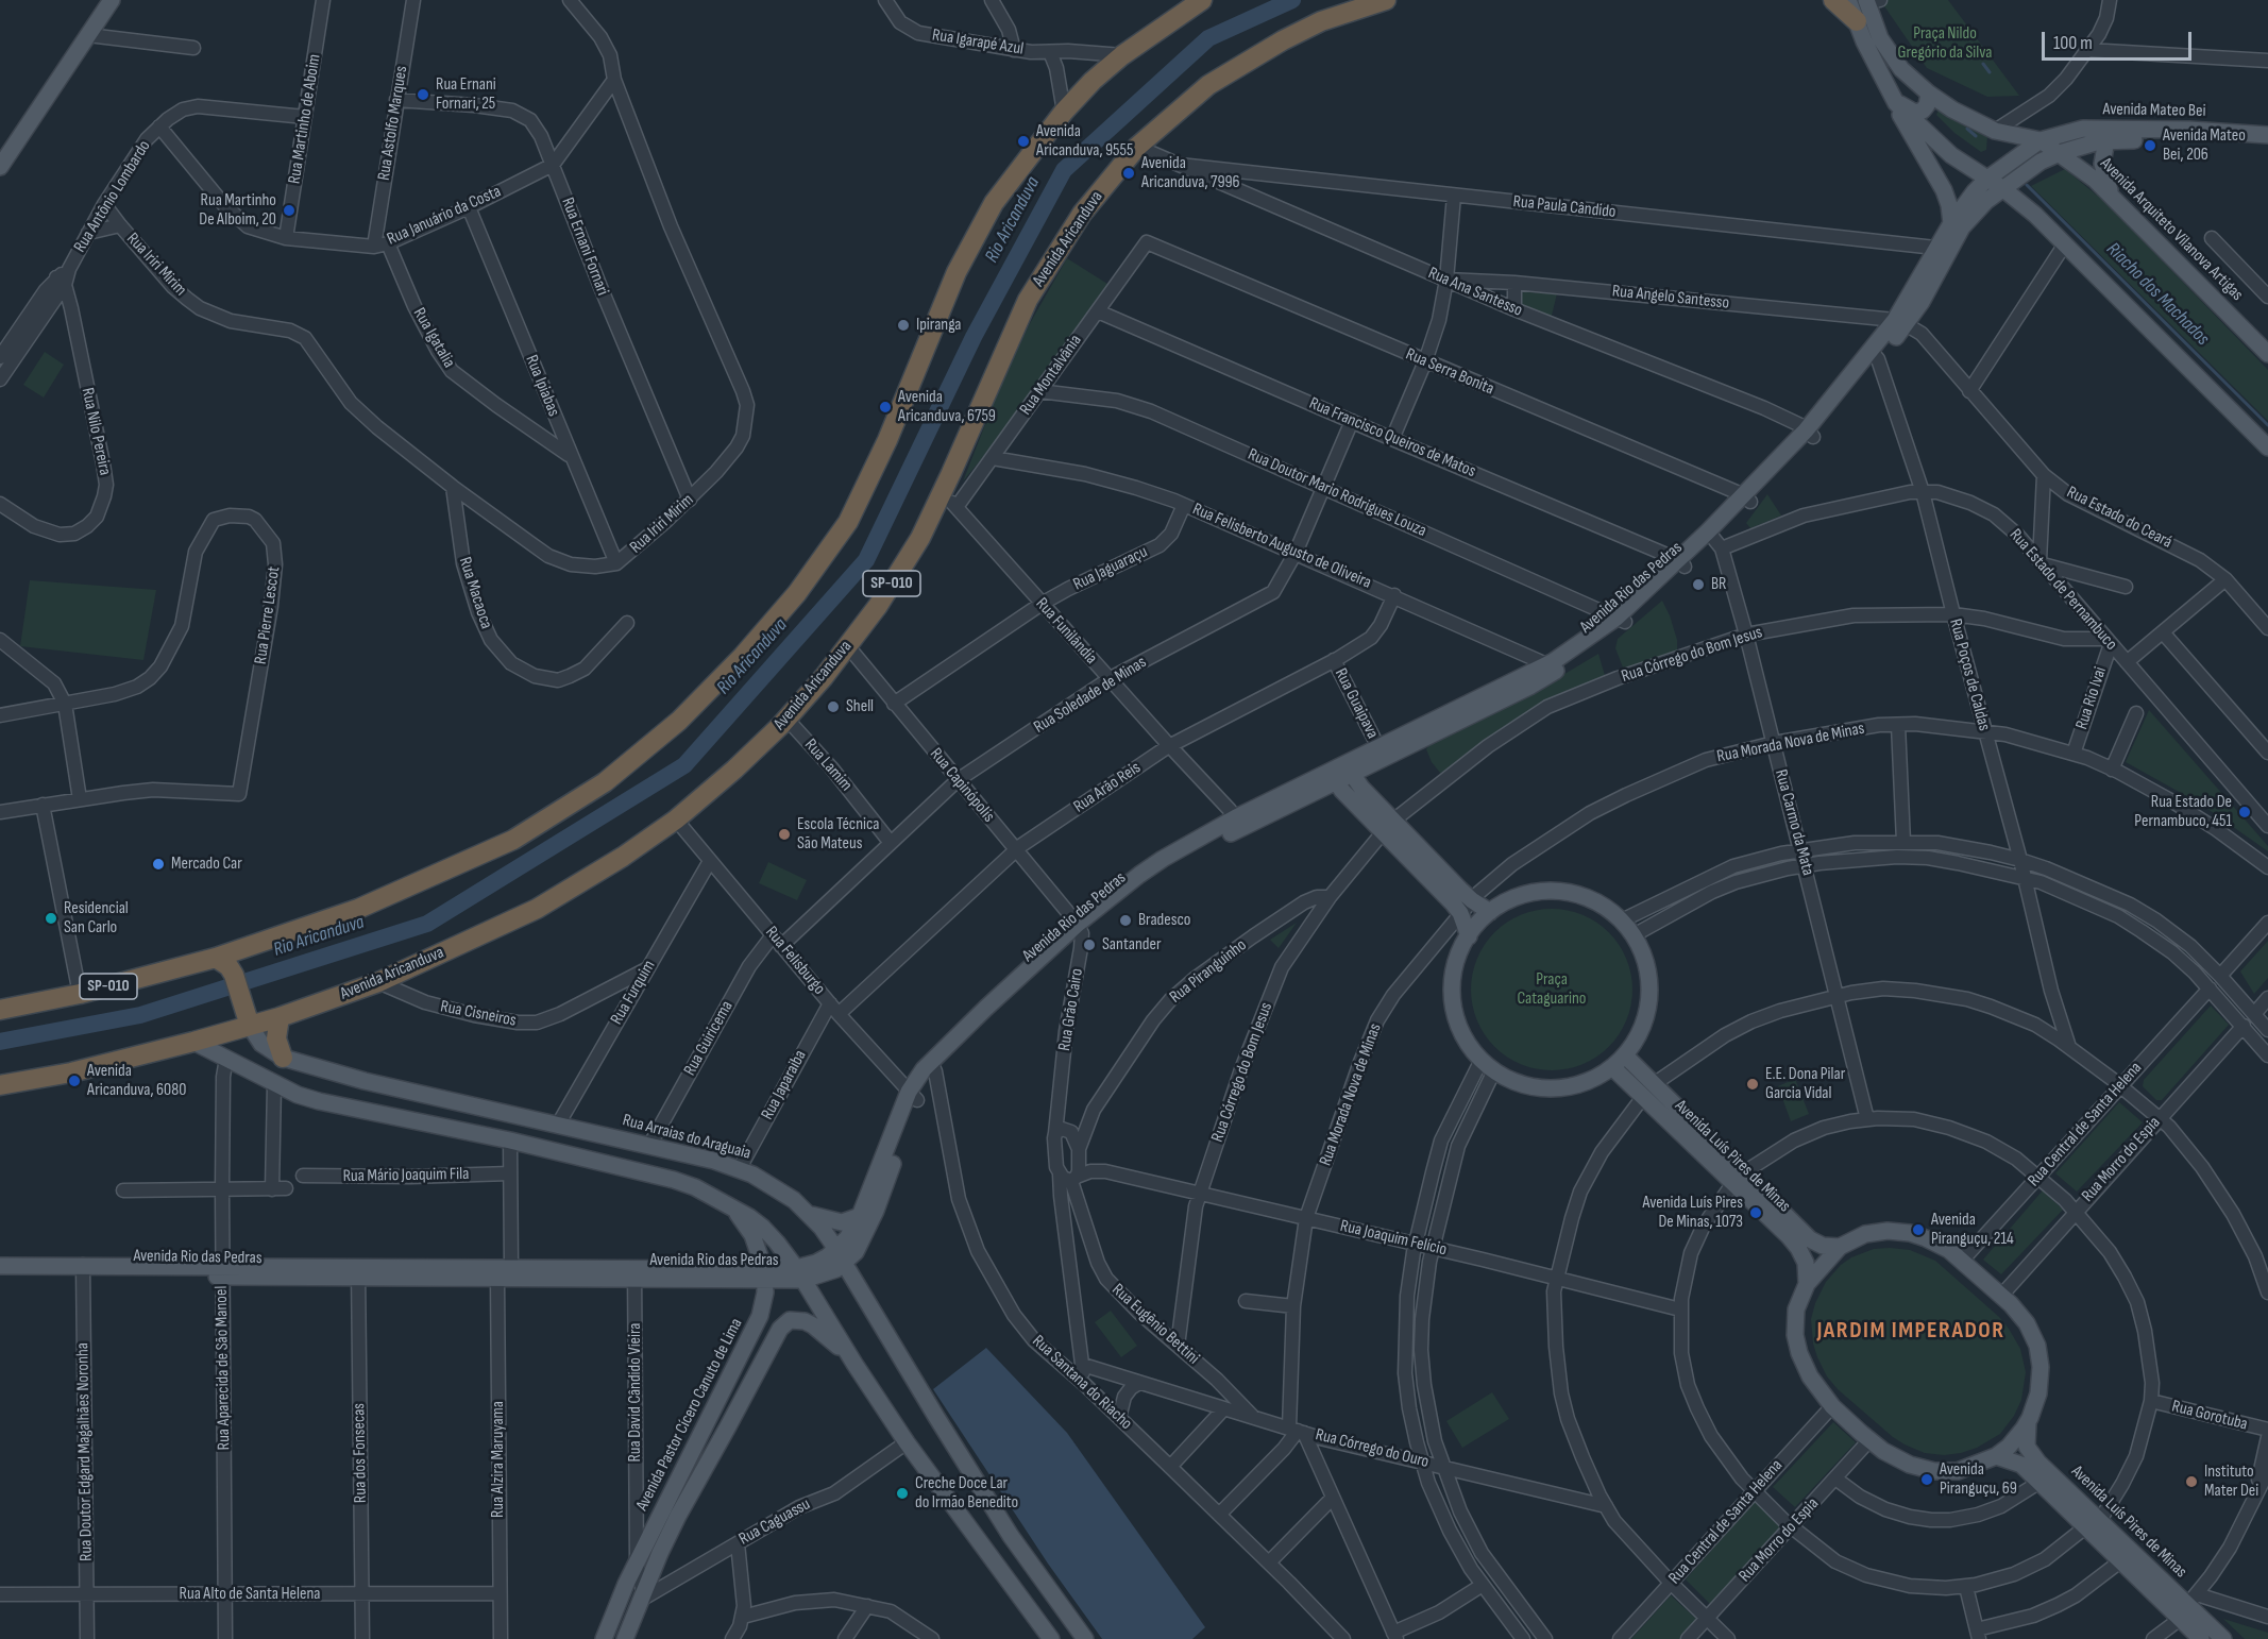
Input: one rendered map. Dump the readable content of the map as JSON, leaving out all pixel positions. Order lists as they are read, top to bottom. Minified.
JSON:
{"streets":{"highway":["Avenida Aricanduva","SP-010"],"main road":["Avenida Mateo Bei","Avenida Arquiteto Vilanova Artigas","Avenida Rio das Pedras","Rua Arraias do Araguaia","Avenida Luís Pires de Minas","Avenida Pastor Cícero Canuto de Lima"],"street":["Rua Igarapé Azul","Rua Martinho de Aboim","Rua Astolfo Marques","Rua Antônio Lombardo","Rua Paula Cândido","Rua Januário da Costa","Rua Ernani Fornari","Rua Iriri Mirim","Rua Ana Santesso","Rua Angelo Santesso","Rua Igatalia","Rua Serra Bonita","Rua Montalvânia","Rua Ipiabas","Rua Nilo Pereira","Rua Francisco Queiros de Matos","Rua Doutor Mario Rodrigues Louza","Rua Estado do Ceará","Rua Felisberto Augusto de Oliveira","Rua Jaguaraçu","Rua Estado de Pernambuco","Rua Macaoca","Rua Pierre Lescot","Rua Funilândia","Rua Córrego do Bom Jesus","Rua Poços de Caldas","Rua Soledade de Minas","Rua Rio Ivai","Rua Guaipava","Rua Morada Nova de Minas","Rua Lamim","Rua Capinópolis","Rua Arão Reis","Rua Carmo da Mata","Rua Felisburgo","Rua Piranguinho","Rua Furquim","Rua Grão Cairo","Rua Cisneiros","Rua Guiricema","Rua Japaraiba","Rua Central de Santa Helena","Rua Morro do Espia","Rua Mário Joaquim Fila","Rua Joaquim Felício","Rua Eugênio Bettini","Rua Aparecida de São Manoel","Rua Santana do Riacho","Rua David Cândido Vieira","Rua Gorotuba","Rua Córrego do Ouro","Rua Doutor Edgard Magalhães Noronha","Rua dos Fonsecas","Rua Alzira Maruyama","Rua Caguassu","Rua Alto de Santa Helena"]},"crossings":[["Rua Igarapé Azul","SP-010"],["Avenida Mateo Bei","Avenida Arquiteto Vilanova Artigas"],["Avenida Mateo Bei","Avenida Rio das Pedras"],["Rua Martinho de Aboim","Rua Antônio Lombardo"],["Rua Martinho de Aboim","Rua Januário da Costa"],["Rua Astolfo Marques","Rua Januário da Costa"],["Rua Astolfo Marques","Rua Ernani Fornari"],["Rua Astolfo Marques","Rua Igatalia"],["Rua Antônio Lombardo","Rua Januário da Costa"],["Rua Antônio Lombardo","Rua Iriri Mirim"],["Rua Antônio Lombardo","Rua Nilo Pereira"],["Rua Paula Cândido","Rua Ana Santesso"],["Rua Paula Cândido","Avenida Rio das Pedras"],["Rua Januário da Costa","Rua Ernani Fornari"],["Rua Januário da Costa","Rua Iriri Mirim"],["Rua Januário da Costa","Rua Igatalia"],["Rua Januário da Costa","Rua Ipiabas"],["Avenida Arquiteto Vilanova Artigas","Avenida Rio das Pedras"],["Avenida Aricanduva","Rua Ana Santesso"],["Avenida Aricanduva","Rua Funilândia"],["Avenida Aricanduva","Rua Lamim"],["Avenida Aricanduva","Rua Capinópolis"],["Avenida Aricanduva","Rua Felisburgo"],["Avenida Aricanduva","Rua Cisneiros"],["Avenida Aricanduva","Rua Arraias do Araguaia"],["Rua Ernani Fornari","Rua Iriri Mirim"],["Rua Iriri Mirim","Rua Ipiabas"],["Rua Iriri Mirim","Rua Macaoca"],["Rua Ana Santesso","Rua Angelo Santesso"],["Rua Ana Santesso","Avenida Rio das Pedras"],["Rua Angelo Santesso","Rua Estado do Ceará"],["Rua Angelo Santesso","Avenida Rio das Pedras"],["Rua Igatalia","Rua Ipiabas"],["Rua Serra Bonita","Rua Montalvânia"],["Rua Serra Bonita","Avenida Rio das Pedras"],["Rua Montalvânia","Rua Francisco Queiros de Matos"],["Rua Montalvânia","Rua Doutor Mario Rodrigues Louza"],["Rua Montalvânia","Rua Felisberto Augusto de Oliveira"],["Rua Montalvânia","Rua Funilândia"],["Rua Francisco Queiros de Matos","Avenida Rio das Pedras"],["Rua Francisco Queiros de Matos","Rua Soledade de Minas"],["Rua Doutor Mario Rodrigues Louza","Avenida Rio das Pedras"],["Rua Doutor Mario Rodrigues Louza","Rua Soledade de Minas"],["Rua Estado do Ceará","Avenida Rio das Pedras"],["Rua Felisberto Augusto de Oliveira","Rua Jaguaraçu"],["Rua Felisberto Augusto de Oliveira","Avenida Rio das Pedras"],["Rua Felisberto Augusto de Oliveira","Rua Soledade de Minas"],["Rua Felisberto Augusto de Oliveira","Rua Arão Reis"],["Rua Jaguaraçu","Rua Funilândia"],["Rua Jaguaraçu","Rua Capinópolis"],["Avenida Rio das Pedras","Rua Estado de Pernambuco"],["Avenida Rio das Pedras","Rua Funilândia"],["Avenida Rio das Pedras","Rua Poços de Caldas"],["Avenida Rio das Pedras","Rua Guaipava"],["Avenida Rio das Pedras","Rua Capinópolis"],["Avenida Rio das Pedras","Rua Carmo da Mata"],["Avenida Rio das Pedras","Rua Felisburgo"],["Avenida Rio das Pedras","Rua Grão Cairo"],["Avenida Rio das Pedras","Rua Arraias do Araguaia"],["Avenida Rio das Pedras","Rua Aparecida de São Manoel"],["Avenida Rio das Pedras","Rua Santana do Riacho"],["Avenida Rio das Pedras","Rua David Cândido Vieira"],["Avenida Rio das Pedras","Avenida Pastor Cícero Canuto de Lima"],["Avenida Rio das Pedras","Rua Doutor Edgard Magalhães Noronha"],["Avenida Rio das Pedras","Rua dos Fonsecas"],["Avenida Rio das Pedras","Rua Alzira Maruyama"],["Rua Estado de Pernambuco","Rua Córrego do Bom Jesus"],["Rua Estado de Pernambuco","Rua Poços de Caldas"],["Rua Estado de Pernambuco","Rua Rio Ivai"],["Rua Estado de Pernambuco","Rua Carmo da Mata"],["Rua Funilândia","Rua Soledade de Minas"],["Rua Funilândia","Rua Arão Reis"],["Rua Córrego do Bom Jesus","Rua Poços de Caldas"],["Rua Córrego do Bom Jesus","Rua Rio Ivai"],["Rua Córrego do Bom Jesus","Rua Carmo da Mata"],["Rua Córrego do Bom Jesus","Rua Piranguinho"],["Rua Córrego do Bom Jesus","Rua Joaquim Felício"],["Rua Córrego do Bom Jesus","Rua Eugênio Bettini"],["Rua Poços de Caldas","Rua Morada Nova de Minas"],["Rua Soledade de Minas","Rua Lamim"],["Rua Soledade de Minas","Rua Capinópolis"],["Rua Soledade de Minas","Rua Felisburgo"],["Rua Rio Ivai","Rua Morada Nova de Minas"],["Rua Guaipava","Rua Arão Reis"],["Rua Morada Nova de Minas","Rua Carmo da Mata"],["Rua Morada Nova de Minas","Rua Joaquim Felício"],["Rua Morada Nova de Minas","Rua Córrego do Ouro"],["Rua Capinópolis","Rua Arão Reis"],["Rua Capinópolis","Rua Grão Cairo"],["Rua Arão Reis","Rua Felisburgo"],["Rua Arão Reis","Rua Japaraiba"],["Rua Felisburgo","Rua Furquim"],["Rua Felisburgo","Rua Guiricema"],["Rua Felisburgo","Rua Japaraiba"],["Rua Piranguinho","Rua Grão Cairo"],["Rua Piranguinho","Rua Joaquim Felício"],["Rua Piranguinho","Rua Eugênio Bettini"],["Rua Furquim","Rua Cisneiros"],["Rua Furquim","Rua Arraias do Araguaia"],["Rua Guiricema","Rua Arraias do Araguaia"],["Rua Japaraiba","Rua Arraias do Araguaia"],["Rua Joaquim Felício","Rua Eugênio Bettini"],["Rua Eugênio Bettini","Rua Córrego do Ouro"],["Rua Aparecida de São Manoel","Rua Alto de Santa Helena"],["Rua David Cândido Vieira","Avenida Pastor Cícero Canuto de Lima"],["Rua David Cândido Vieira","Rua Caguassu"],["Avenida Pastor Cícero Canuto de Lima","Rua Caguassu"],["Rua Doutor Edgard Magalhães Noronha","Rua Alto de Santa Helena"],["Rua dos Fonsecas","Rua Alto de Santa Helena"],["Rua Alzira Maruyama","Rua Alto de Santa Helena"]],"districts":["JARDIM IMPERADOR"],"water":["Rio Aricanduva","Riacho dos Machados"],"parks":["Praça Nildo Gregório da Silva","Praça Cataguarino"],"places":["Rua Ernani Fornari, 25","Avenida Aricanduva, 9555","Avenida Mateo Bei, 206","Avenida Aricanduva, 7996","Rua Martinho De Alboim, 20","Ipiranga","Avenida Aricanduva, 6759","BR","Shell","Rua Estado De Pernambuco, 451","Escola Técnica São Mateus","Mercado Car","Residencial San Carlo","Bradesco","Santander","Avenida Aricanduva, 6080","E.E. Dona Pilar Garcia Vidal","Avenida Luís Pires De Minas, 1073","Avenida Piranguçu, 214","Avenida Piranguçu, 69","Instituto Mater Dei","Creche Doce Lar do Irmão Benedito"],"scale_bar":"100 m"}
